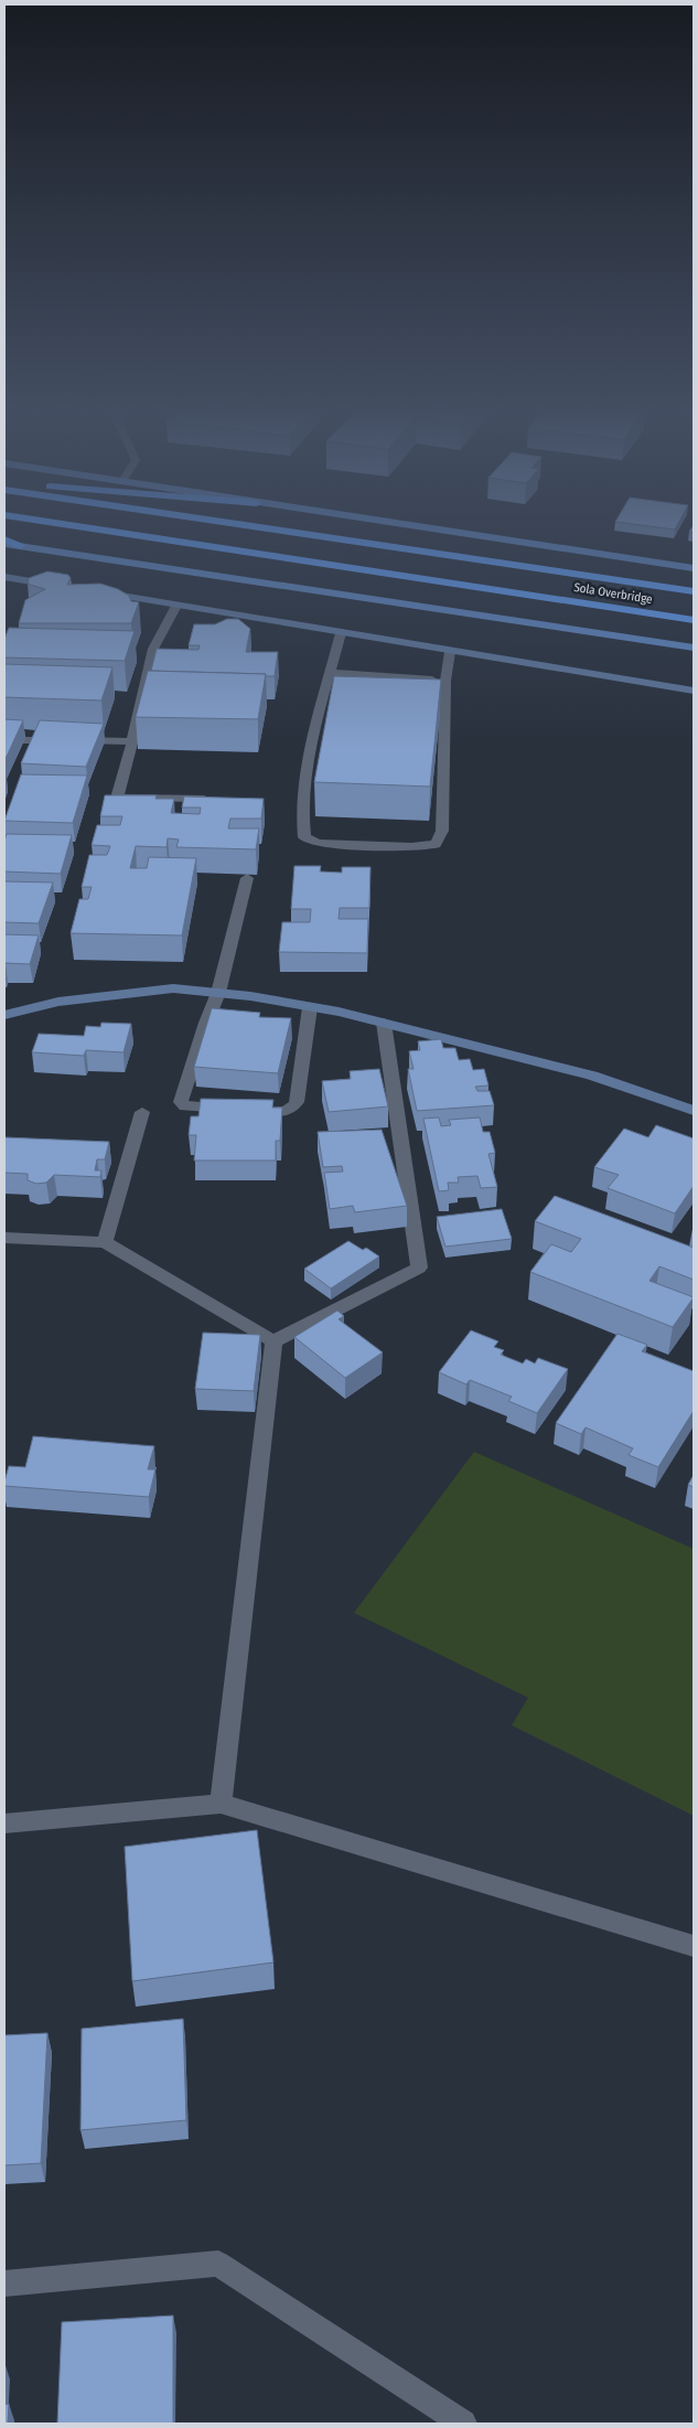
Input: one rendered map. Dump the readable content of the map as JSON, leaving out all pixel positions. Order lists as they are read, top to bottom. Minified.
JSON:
{"streets":{"highway":["Sola Overbridge"]}}
